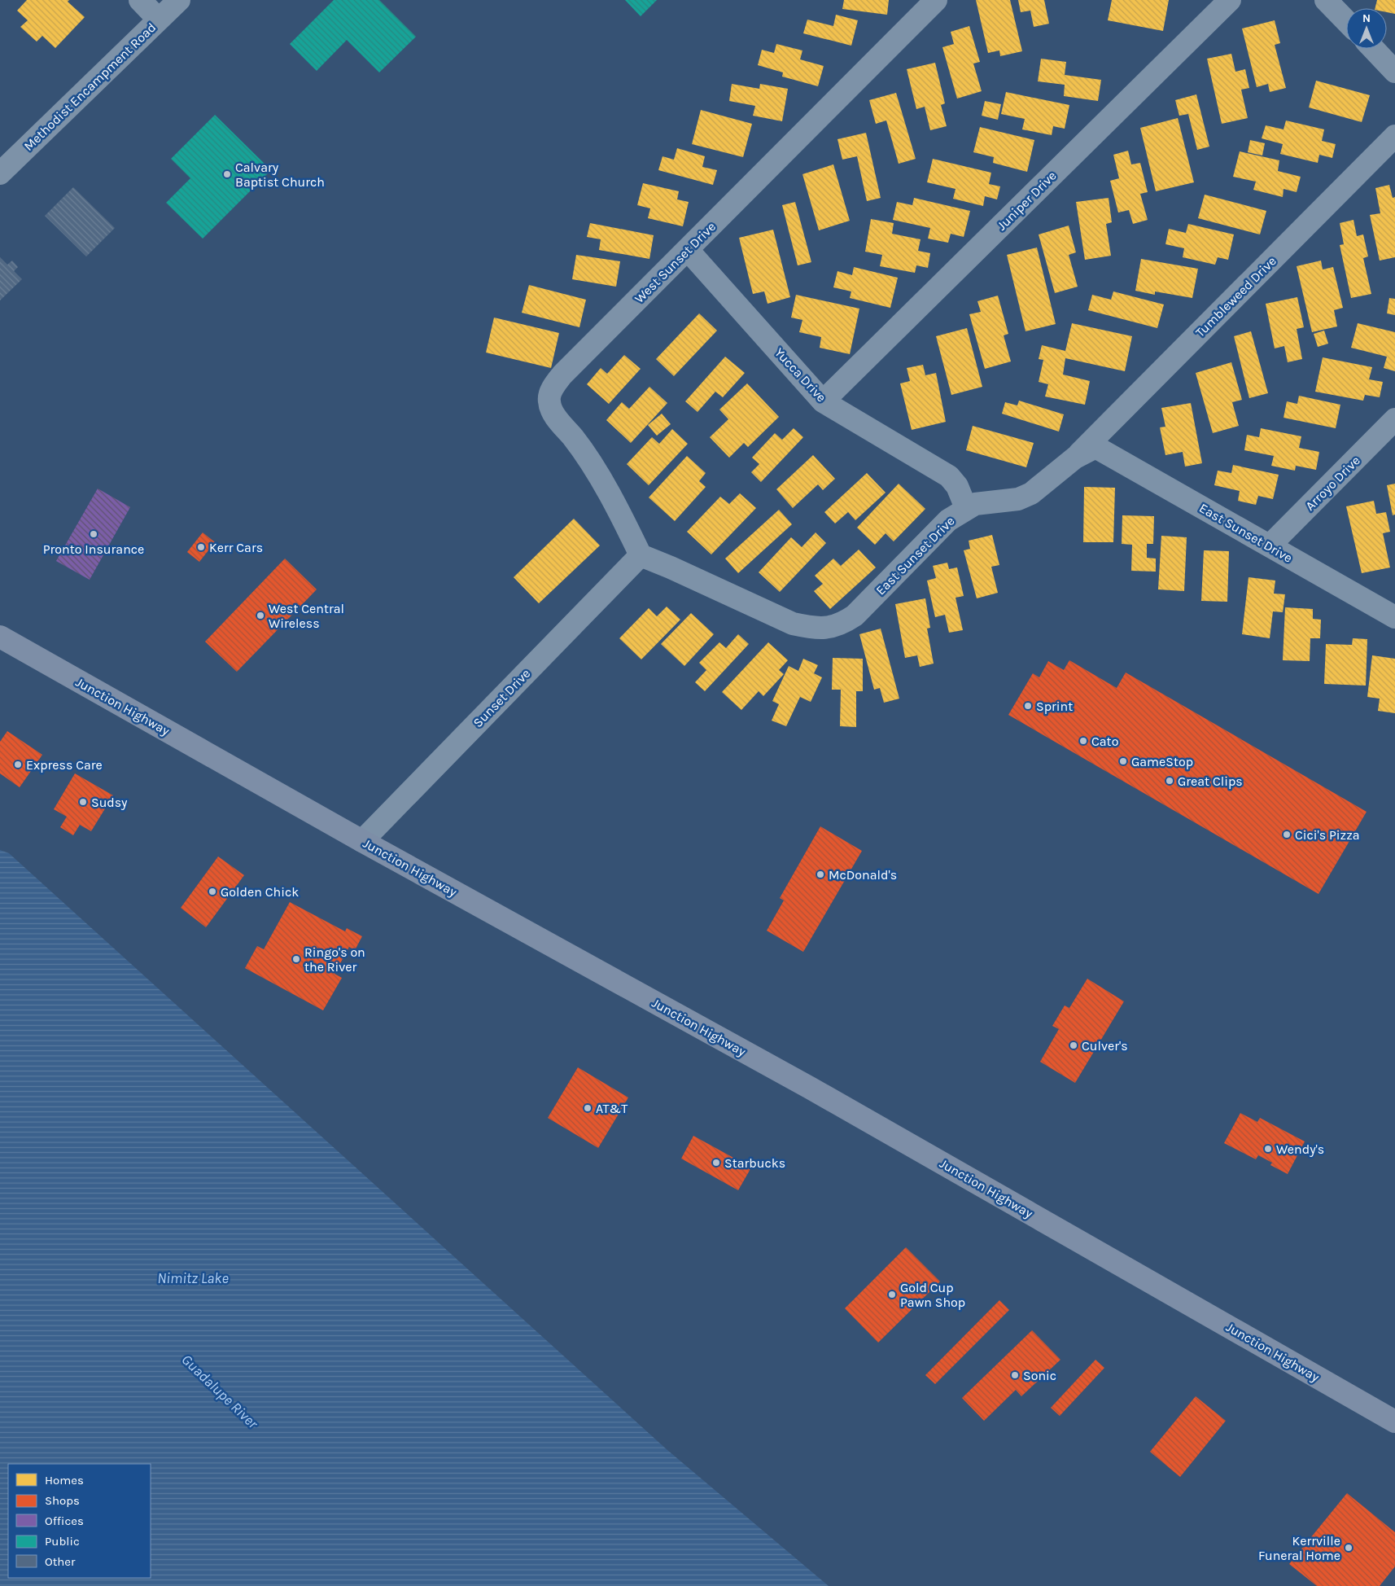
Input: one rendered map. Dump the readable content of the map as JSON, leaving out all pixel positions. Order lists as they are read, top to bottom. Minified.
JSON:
{"streets":{"main road":["Junction Highway"],"street":["Methodist Encampment Road","Juniper Drive","West Sunset Drive","Tumbleweed Drive","Yucca Drive","Arroyo Drive","East Sunset Drive","Sunset Drive"]},"crossings":[["Juniper Drive","Yucca Drive"],["West Sunset Drive","Yucca Drive"],["West Sunset Drive","East Sunset Drive"],["West Sunset Drive","Sunset Drive"],["Tumbleweed Drive","East Sunset Drive"],["Yucca Drive","East Sunset Drive"],["Arroyo Drive","East Sunset Drive"],["East Sunset Drive","Sunset Drive"],["Sunset Drive","Junction Highway"]],"water":["Nimitz Lake","Guadalupe River"],"places":["Calvary Baptist Church","Pronto Insurance","Kerr Cars","West Central Wireless","Sprint","Cato","GameStop","Express Care","Great Clips","Sudsy","Cici's Pizza","McDonald's","Golden Chick","Ringo's on the River","Culver's","AT&T","Wendy's","Starbucks","Gold Cup Pawn Shop","Sonic","Kerrville Funeral Home"],"legend":["Homes","Shops","Offices","Public","Other"],"north":"top"}
